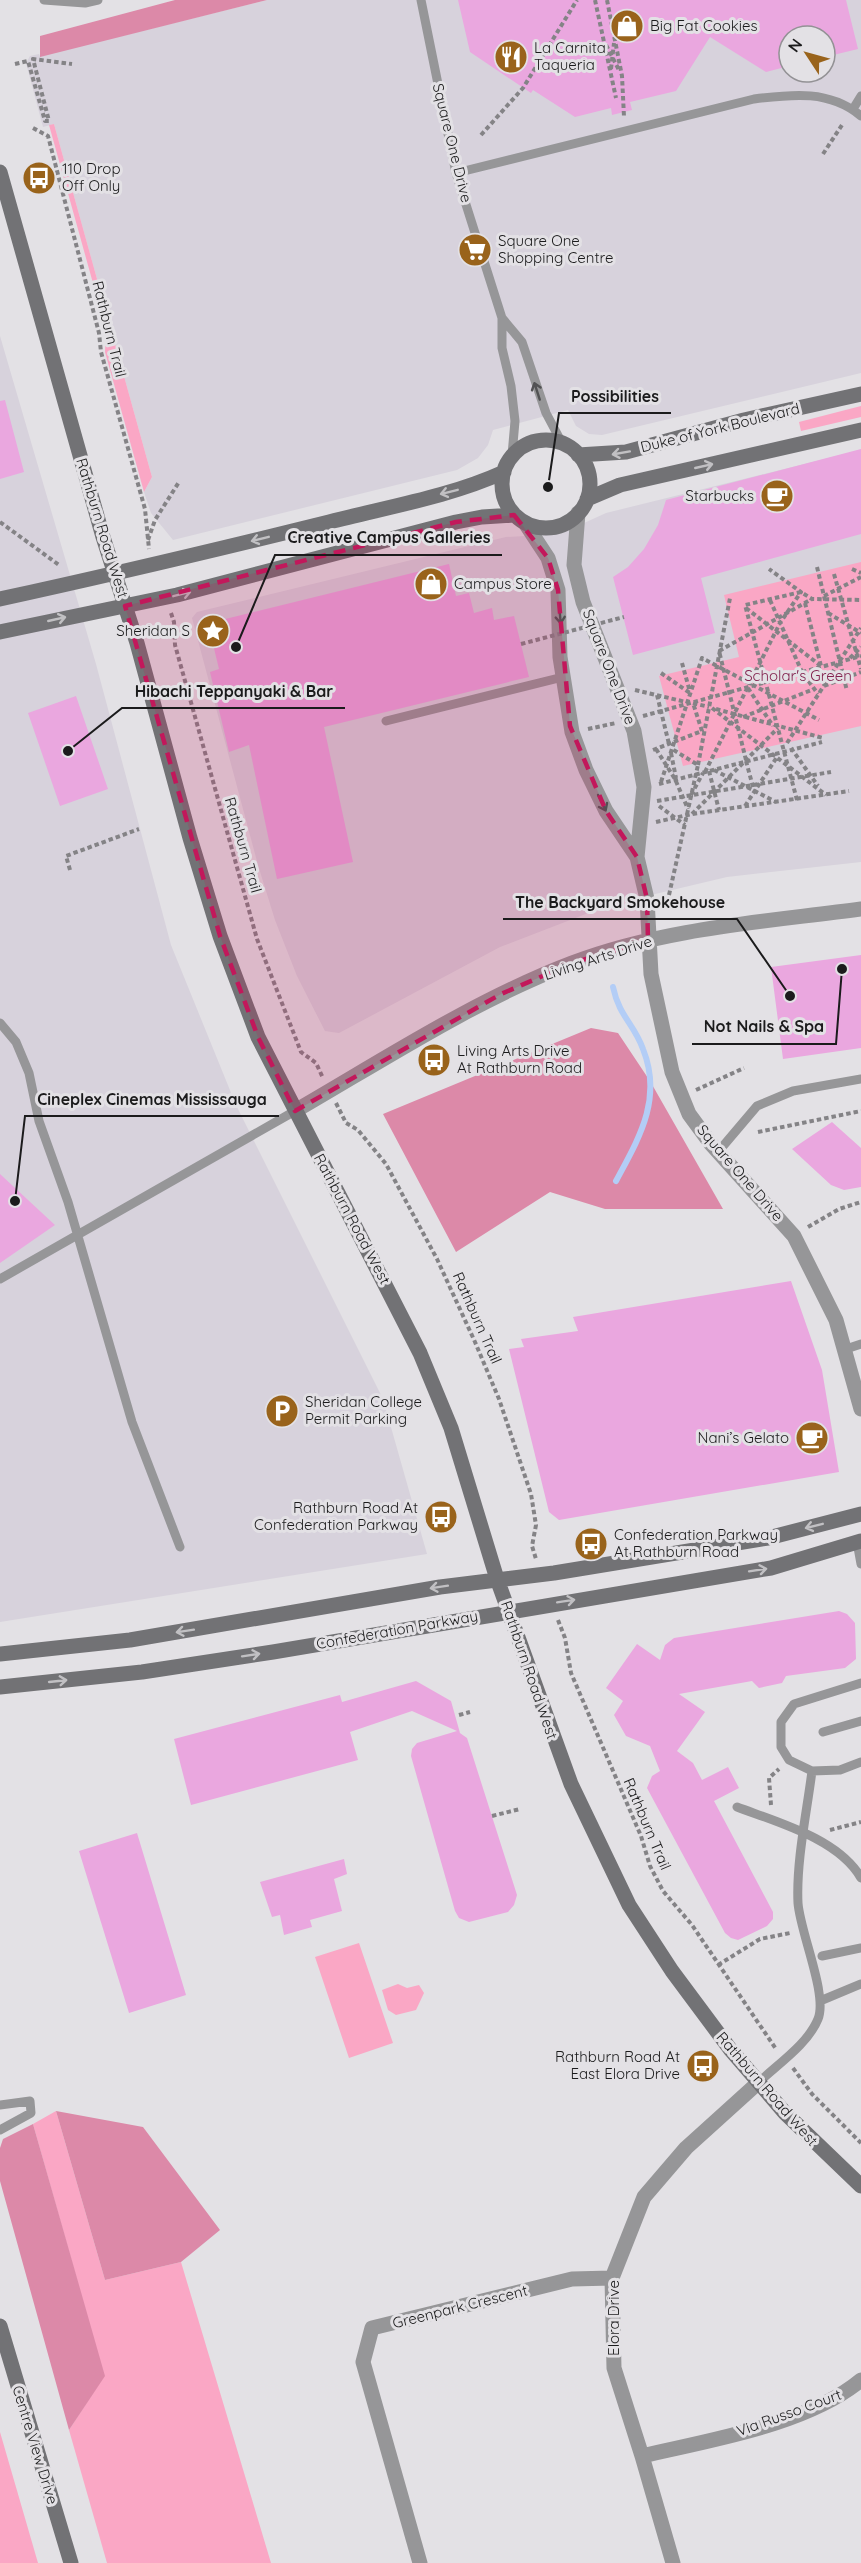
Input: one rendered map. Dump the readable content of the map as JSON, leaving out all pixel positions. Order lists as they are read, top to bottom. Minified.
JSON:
{"streets":{"street":["Square One Drive","Duke of York Boulevard","Rathburn Road West","Living Arts Drive","Confederation Parkway","Greenpark Crescent","Elora Drive","Via Russo Court","Centre View Drive"],"path":["Rathburn Trail"]},"crossings":[["Square One Drive","Duke of York Boulevard"],["Square One Drive","Living Arts Drive"],["Rathburn Road West","Living Arts Drive"],["Rathburn Road West","Confederation Parkway"],["Rathburn Road West","Elora Drive"],["Greenpark Crescent","Elora Drive"],["Elora Drive","Via Russo Court"]],"parks":["Scholar's Green"],"places":{"shop":["Big Fat Cookies","Campus Store"],"restaurant":["La Carnita Taqueria"],"bus stop":["110 Drop Off Only","Living Arts Drive At Rathburn Road","Rathburn Road At Confederation Parkway","Confederation Parkway At Rathburn Road","Rathburn Road At East Elora Drive"],"supermarket":["Square One Shopping Centre"],"other":["Possibilities","Creative Campus Galleries","Hibachi Teppanyaki & Bar","Not Nails & Spa","The Backyard Smokehouse","Cineplex Cinemas Mississauga"],"cafe":["Starbucks","Nani’s Gelato"],"place":["Sheridan S"],"parking":["Sheridan College Permit Parking"]},"north":"top left"}
